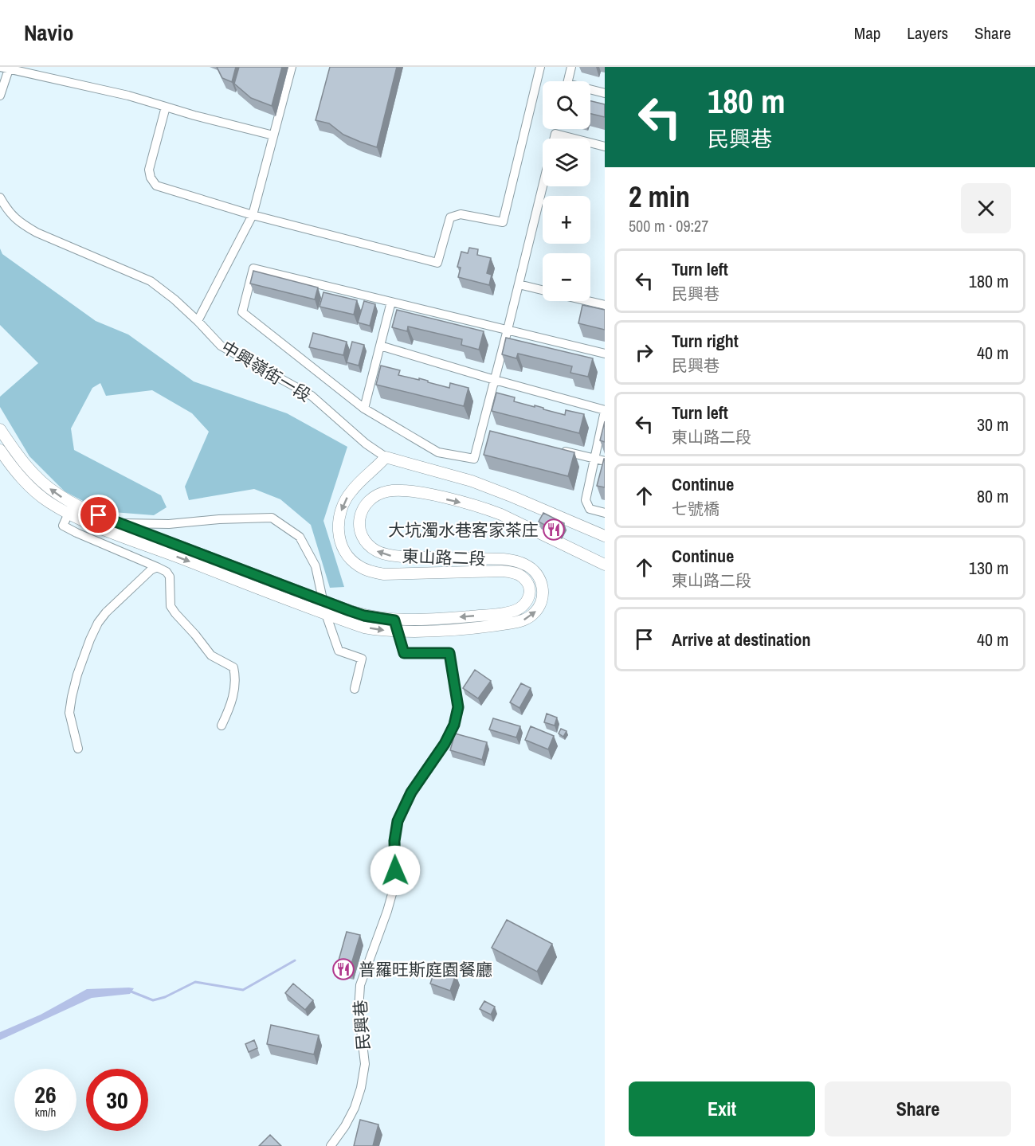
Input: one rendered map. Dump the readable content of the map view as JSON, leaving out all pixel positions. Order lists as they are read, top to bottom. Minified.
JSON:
{"streets":{"main road":["中興嶺街一段","東山路二段"],"street":["民興巷"]},"crossings":[["中興嶺街一段","東山路二段"],["東山路二段","民興巷"]],"places":{"restaurant":["大坑濁水巷客家茶庄","普羅旺斯庭園餐廳"]},"page":{"header":"Navio","nav":["Map","Layers","Share"],"turn":["180 m","民興巷"],"map_buttons":["+","−"],"heading":["2 min","500 m · 09:27"],"list":[{"name":"Turn left","note":"民興巷","value":"180 m"},{"name":"Turn right","note":"民興巷","value":"40 m"},{"name":"Turn left","note":"東山路二段","value":"30 m"},{"name":"Continue","note":"七號橋","value":"80 m"},{"name":"Continue","note":"東山路二段","value":"130 m"},{"name":"Arrive at destination","value":"40 m"}],"speed":"26 km/h","limit":"30","buttons":["Exit","Share"]}}
